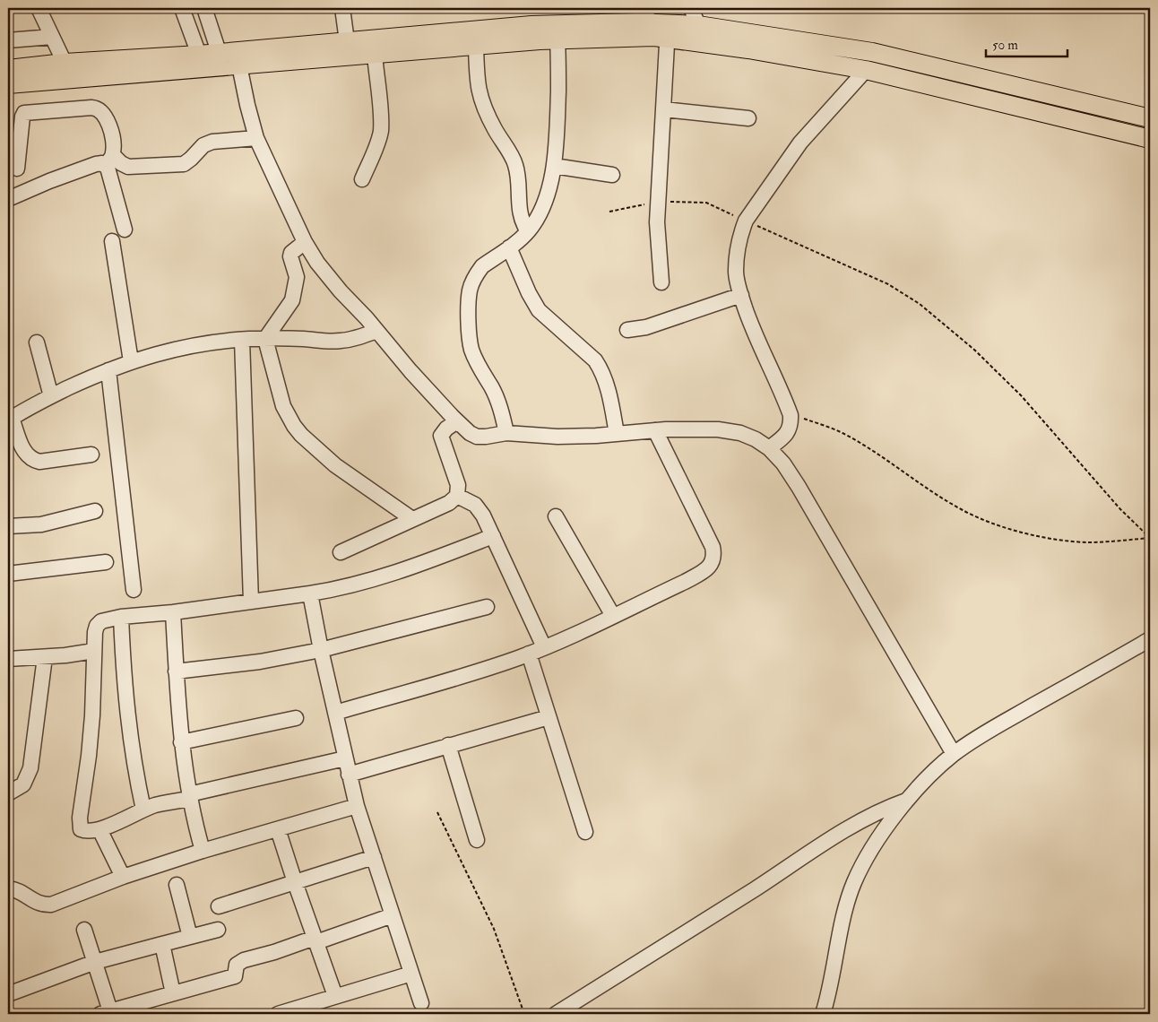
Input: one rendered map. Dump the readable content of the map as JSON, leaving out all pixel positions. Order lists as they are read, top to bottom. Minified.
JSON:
{"scale_bar":"50 m"}
